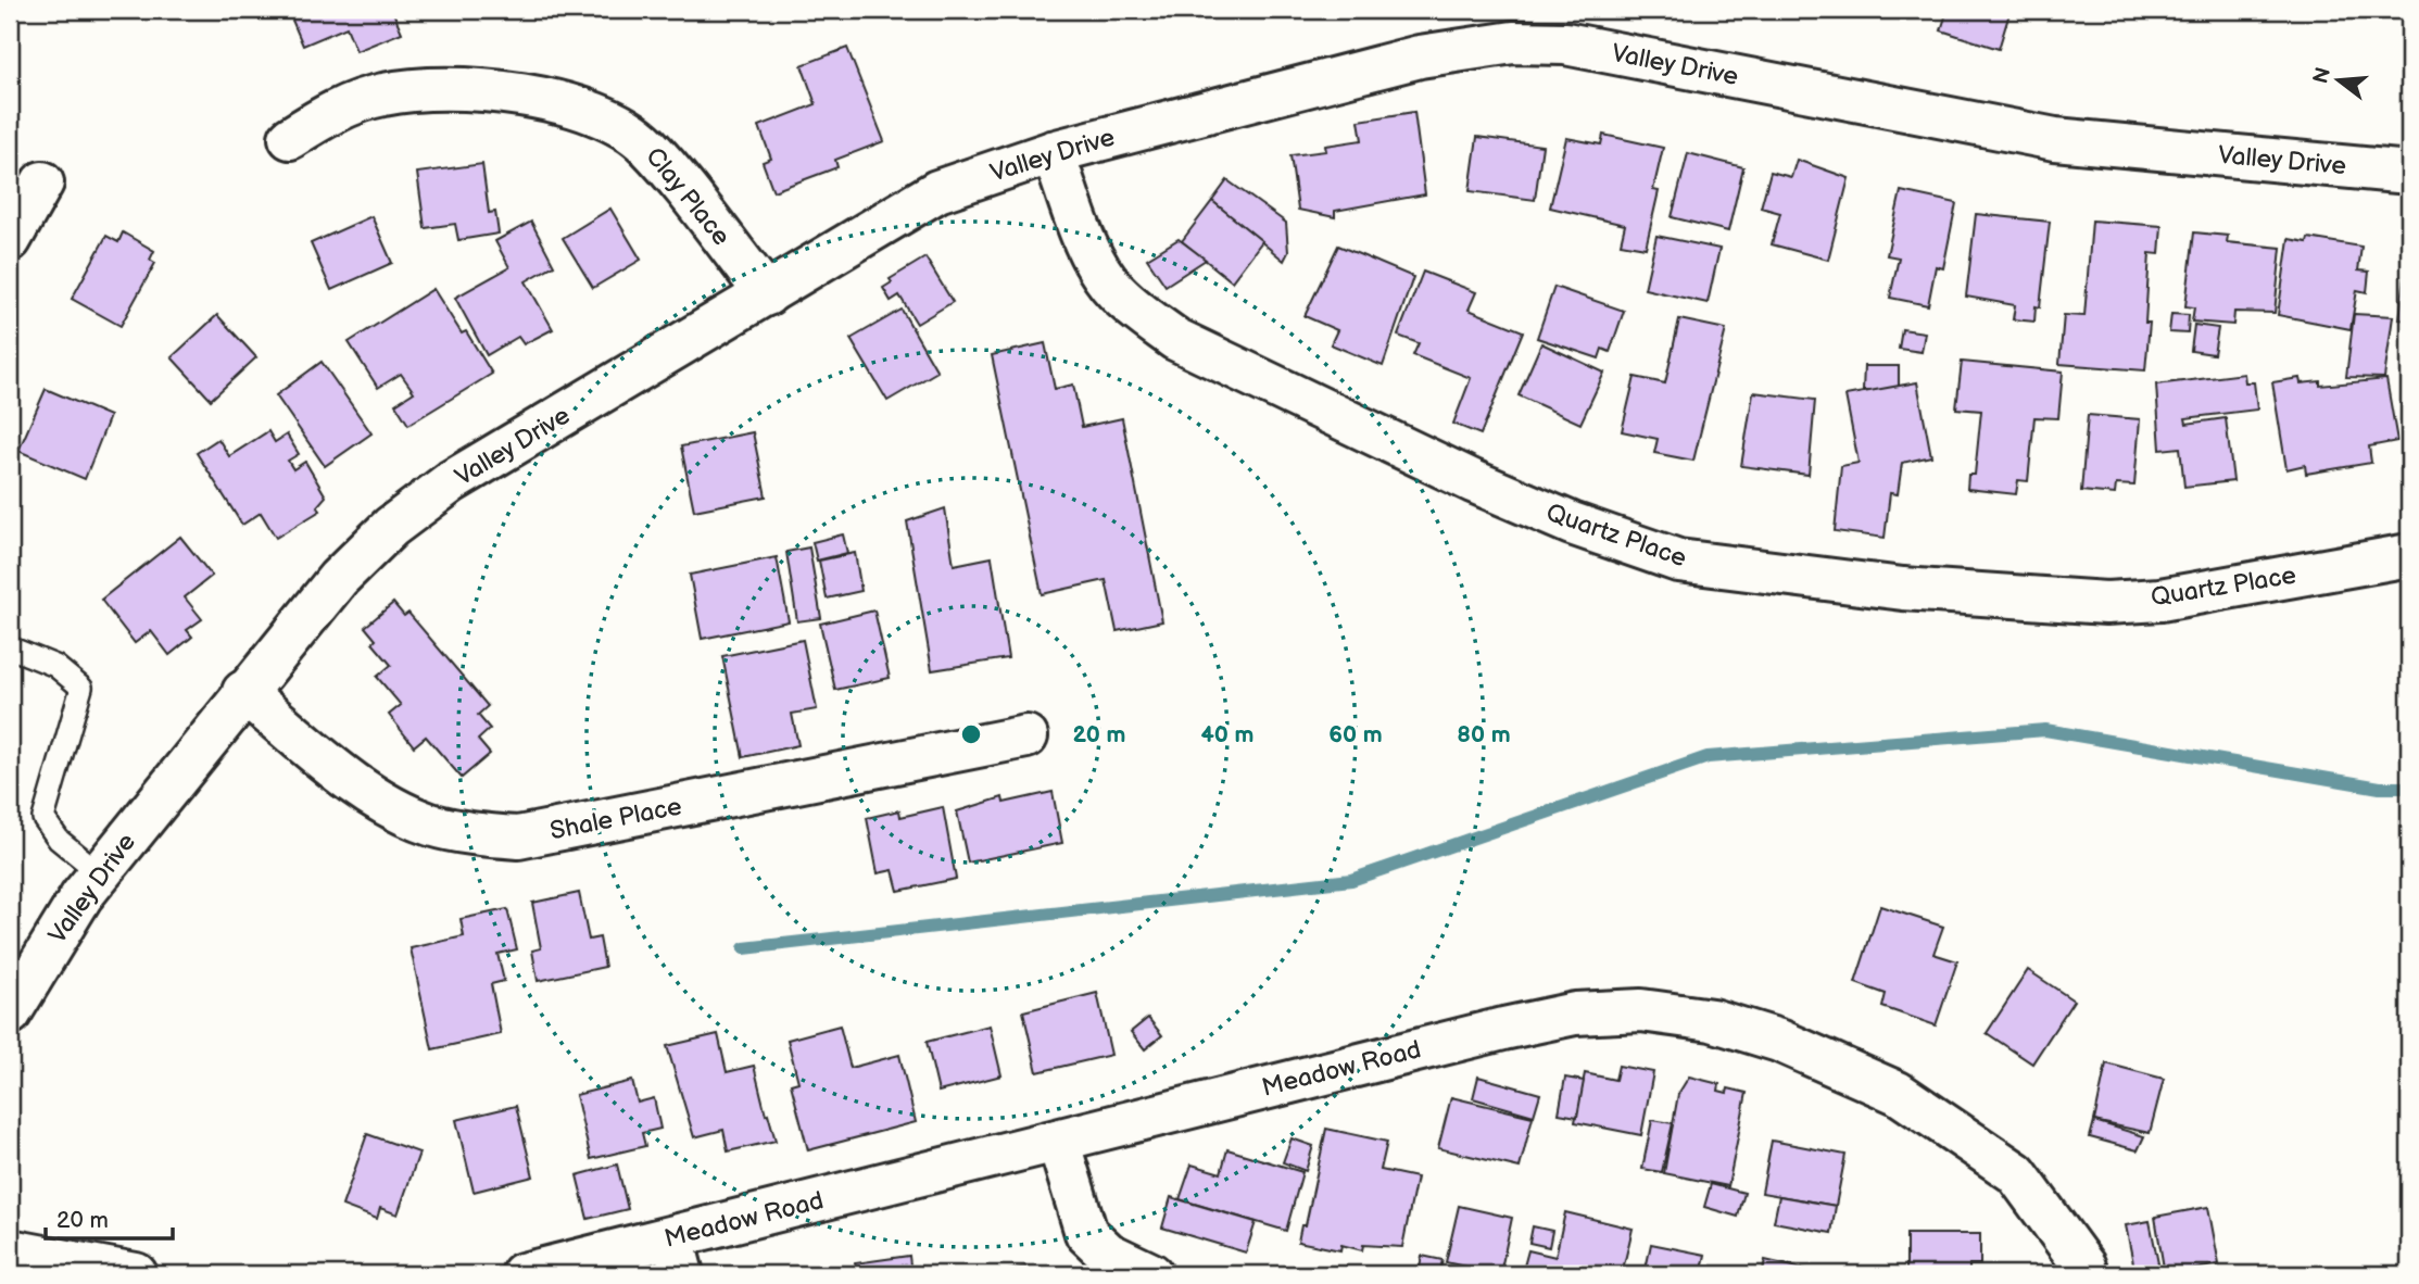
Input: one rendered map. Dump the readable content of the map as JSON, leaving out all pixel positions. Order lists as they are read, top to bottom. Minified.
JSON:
{"streets":{"street":["Valley Drive","Clay Place","Quartz Place","Shale Place","Meadow Road"]},"crossings":[["Valley Drive","Clay Place"],["Valley Drive","Quartz Place"],["Valley Drive","Shale Place"]],"scale_bar":"20 m","north":"left","rings":["20 m","40 m","60 m","80 m"]}
